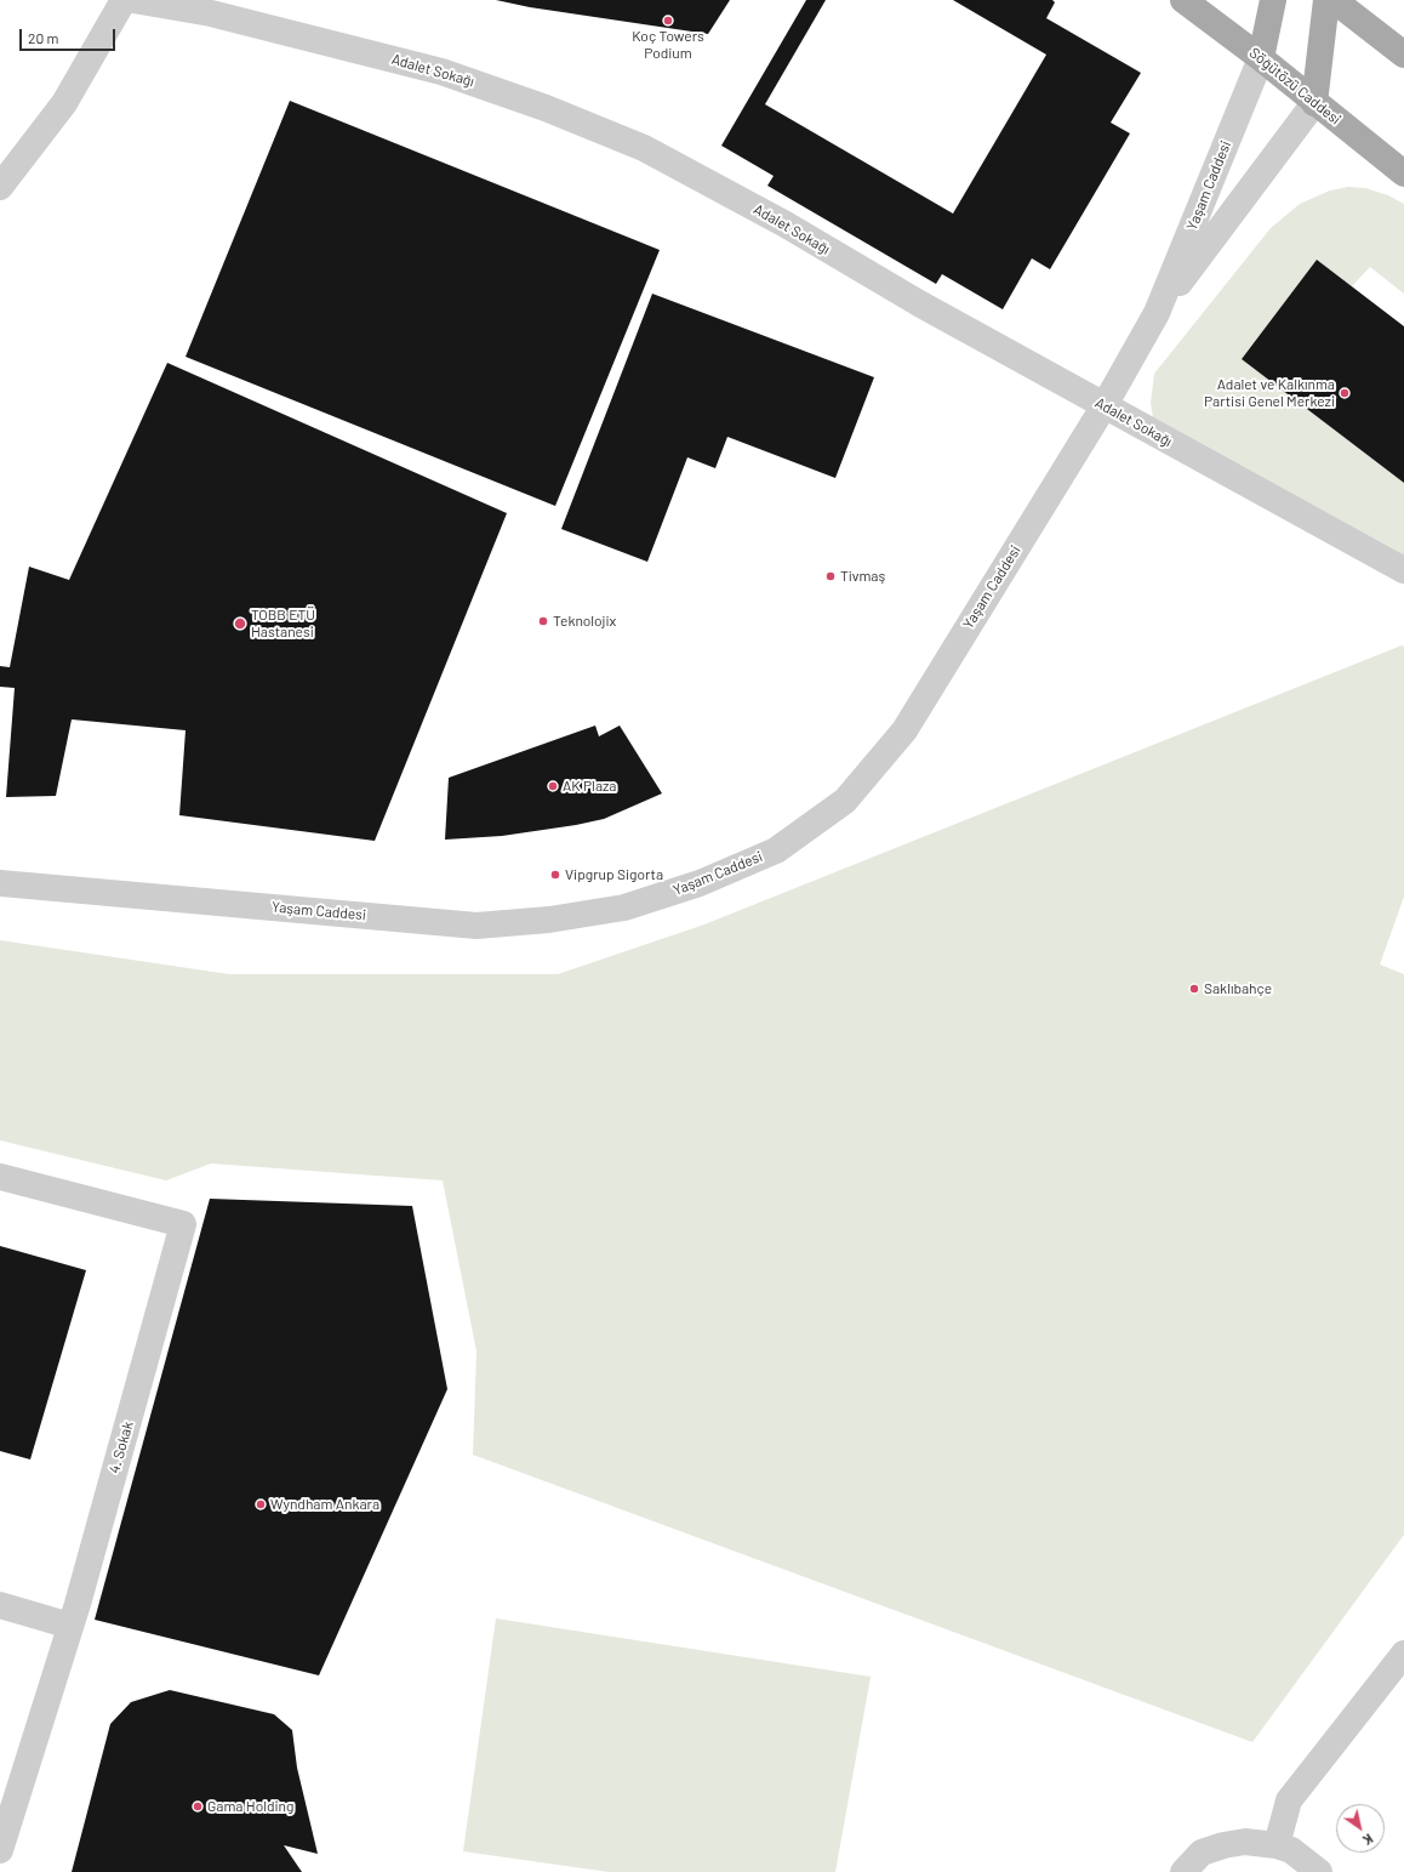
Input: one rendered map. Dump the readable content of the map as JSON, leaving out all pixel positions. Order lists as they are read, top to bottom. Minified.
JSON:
{"streets":{"main road":["Söğütözü Caddesi"],"street":["Adalet Sokağı","Yaşam Caddesi","4. Sokak"]},"crossings":[["Adalet Sokağı","Yaşam Caddesi"],["Söğütözü Caddesi","Yaşam Caddesi"]],"places":["Koç Towers Podium","Adalet ve Kalkınma Partisi Genel Merkezi","Tivmaş","Teknolojix","TOBB ETÜ Hastanesi","AK Plaza","Vipgrup Sigorta","Saklıbahçe","Wyndham Ankara","Gama Holding"],"scale_bar":"20 m","north":"bottom right"}
